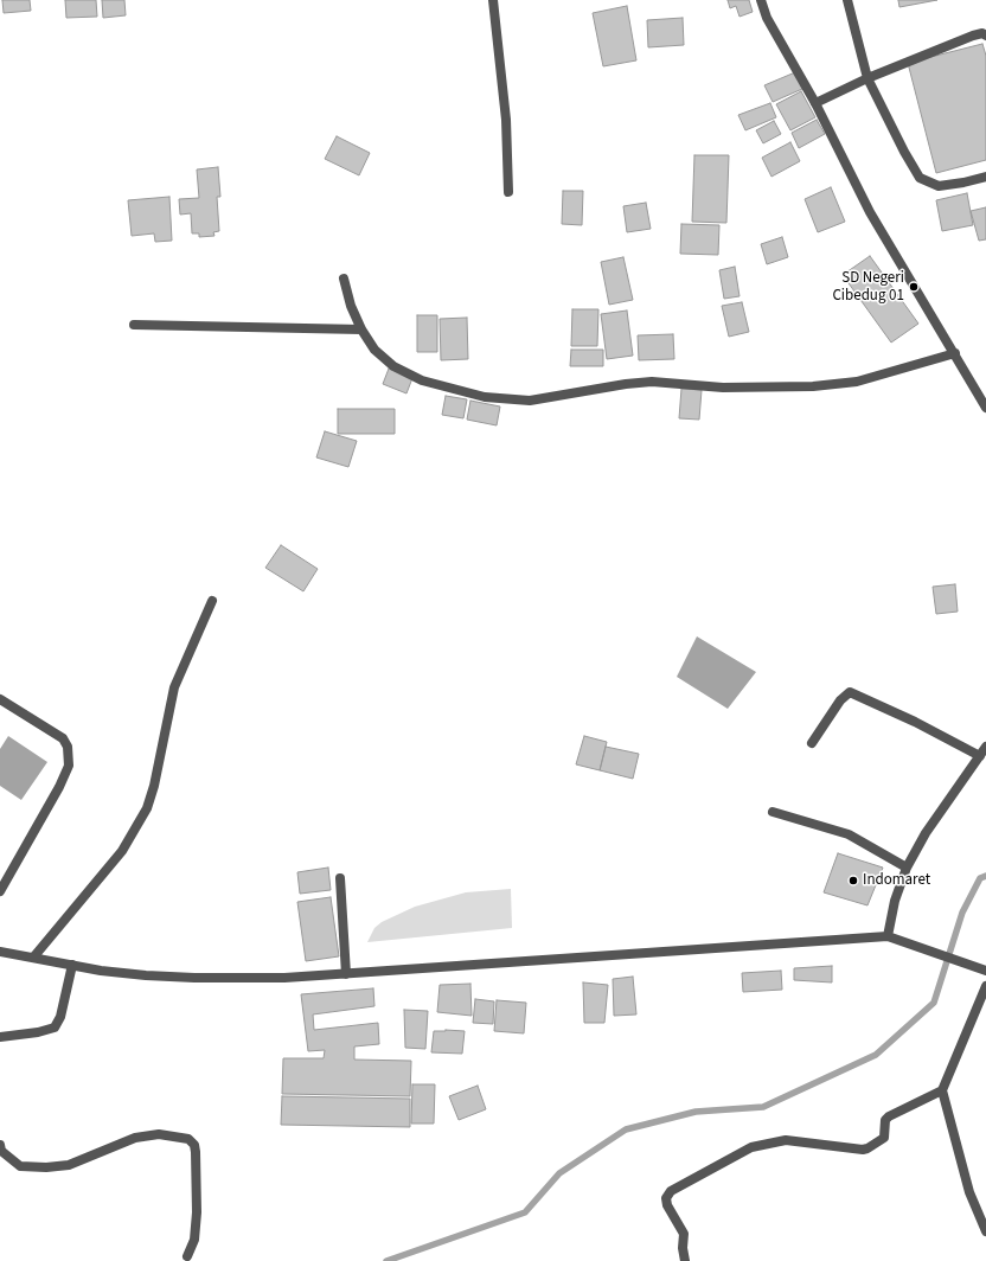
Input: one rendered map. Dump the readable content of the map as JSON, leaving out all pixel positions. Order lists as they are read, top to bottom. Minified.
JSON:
{"places":["SD Negeri Cibedug 01","Indomaret"]}
